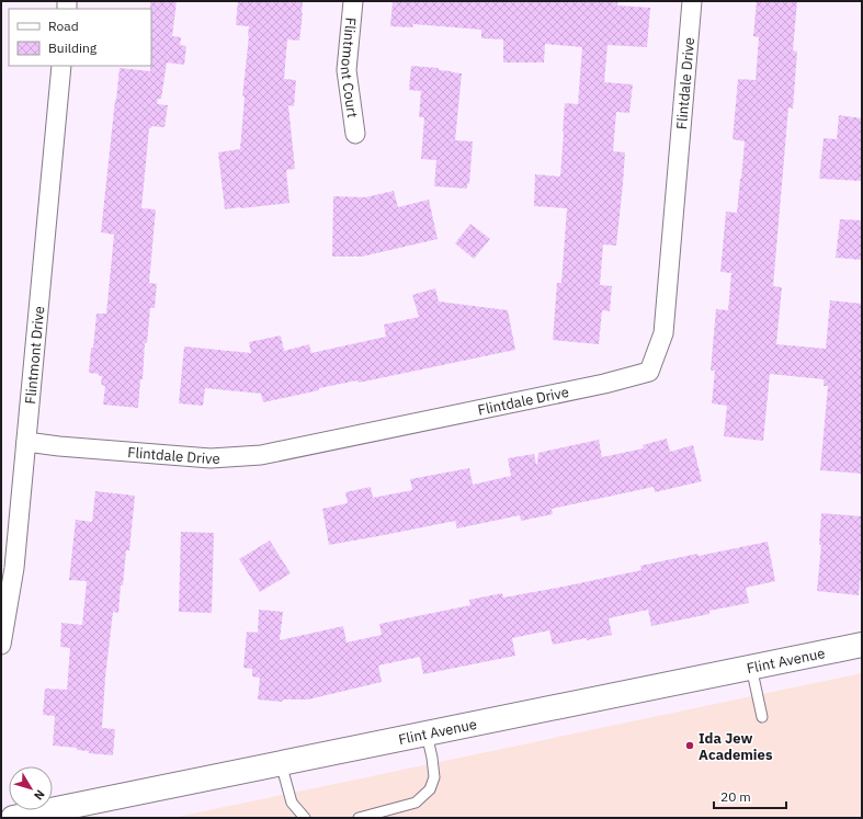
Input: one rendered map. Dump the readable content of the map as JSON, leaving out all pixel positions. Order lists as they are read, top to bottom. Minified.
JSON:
{"streets":{"street":["Flintmont Court","Flintdale Drive","Flintmont Drive","Flint Avenue"]},"crossings":[["Flintdale Drive","Flintmont Drive"]],"places":["Ida Jew Academies"],"legend":["Road","Building"],"scale_bar":"20 m","north":"bottom right"}
